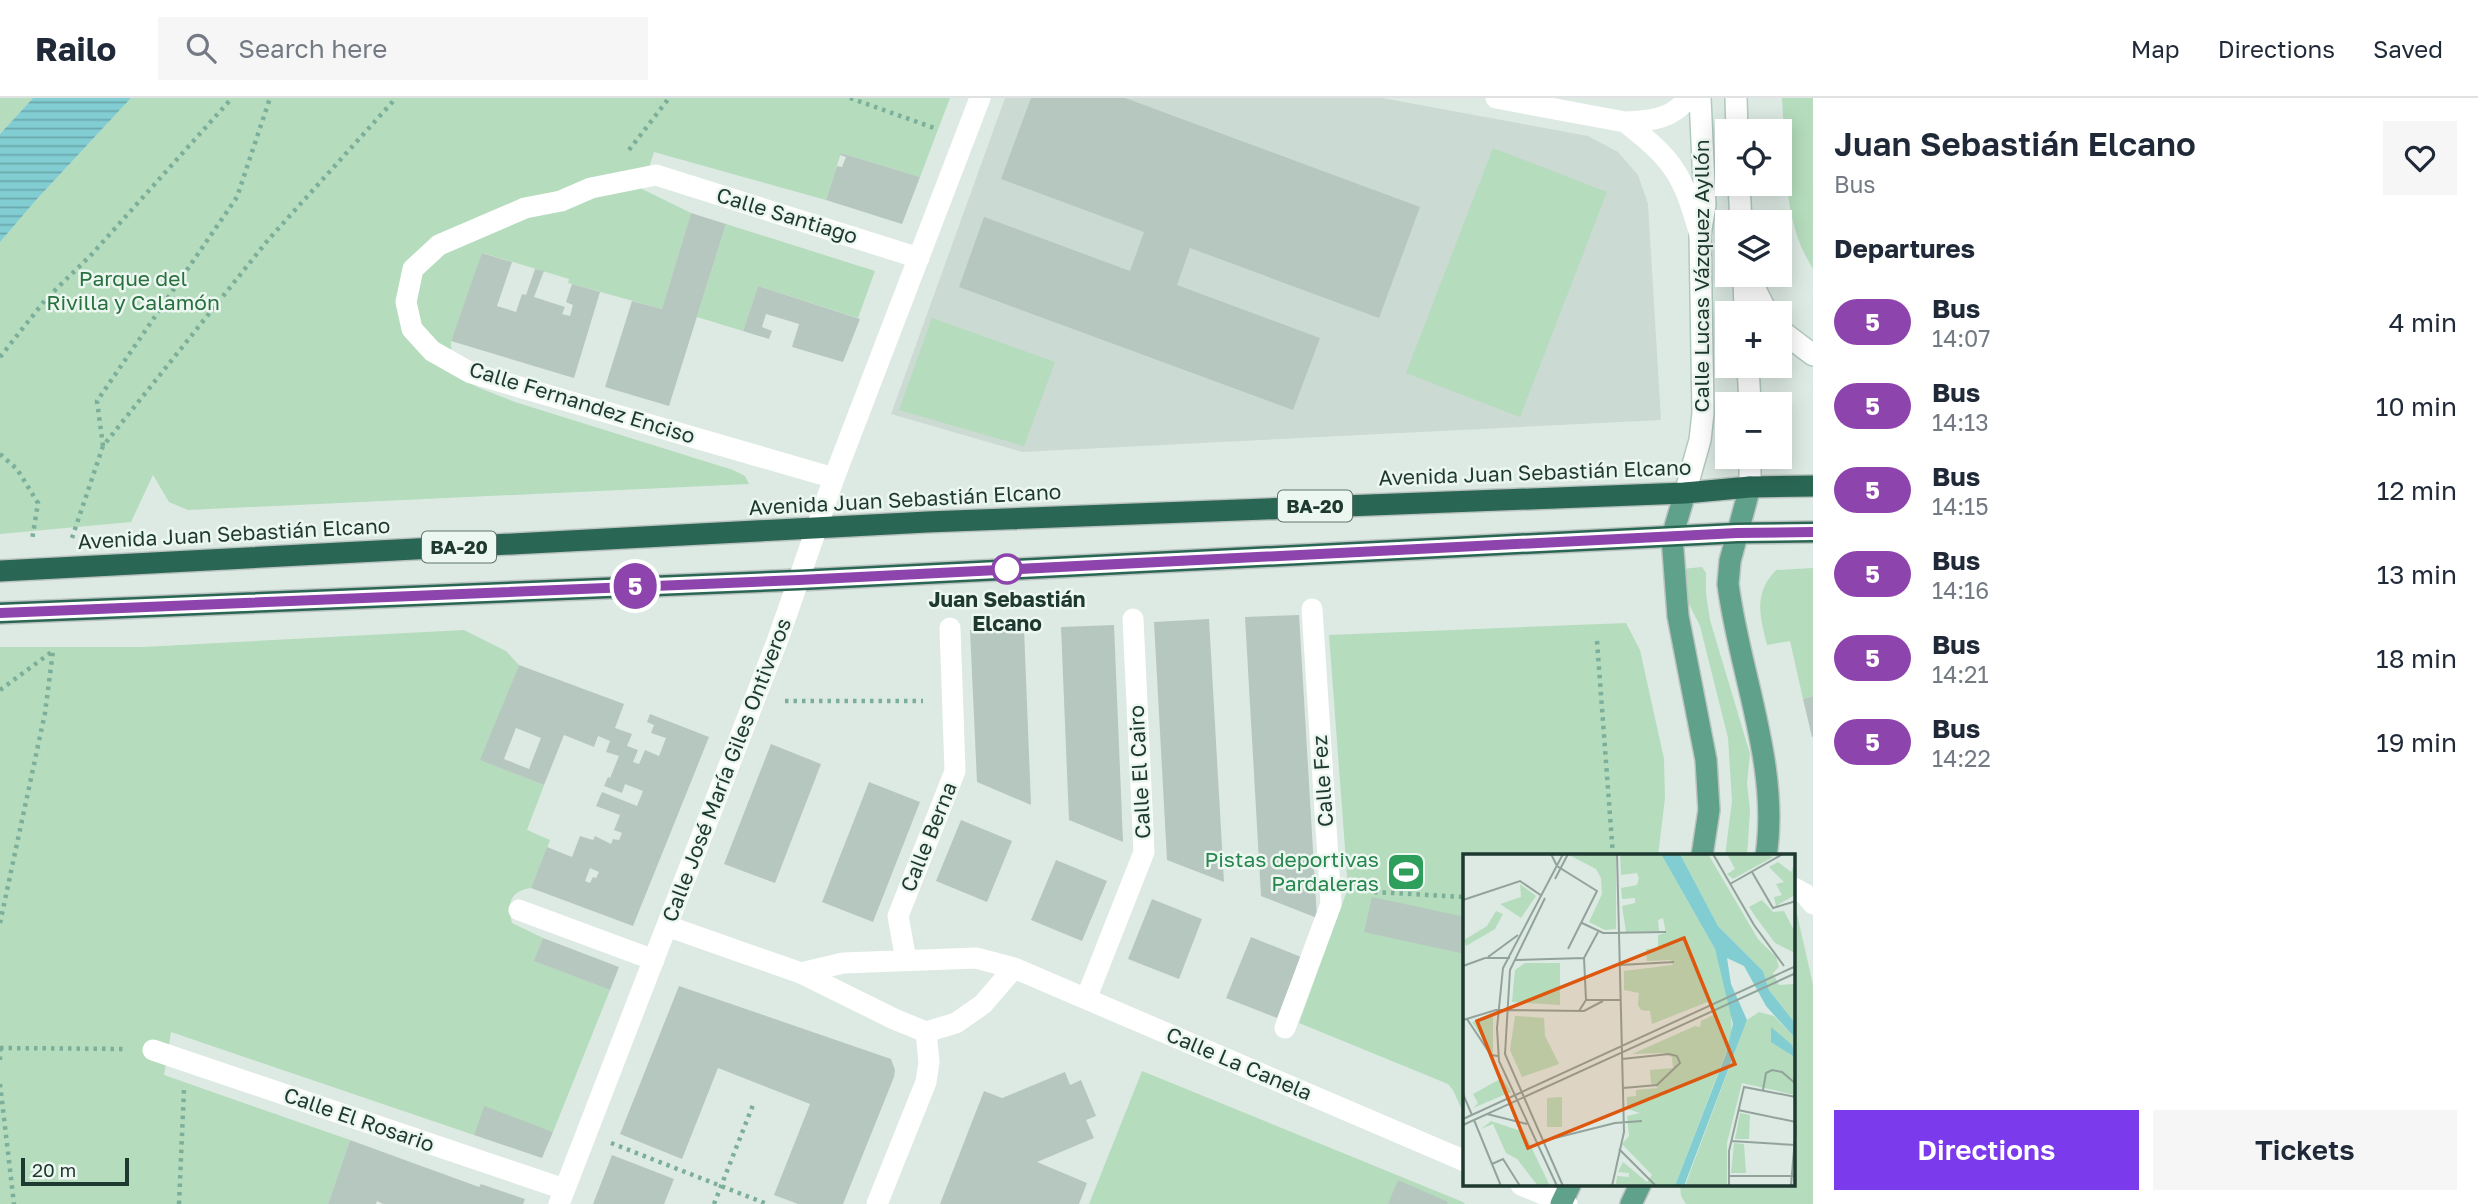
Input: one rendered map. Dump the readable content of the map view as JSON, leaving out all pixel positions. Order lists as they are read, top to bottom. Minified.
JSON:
{"streets":{"highway":["Avenida Juan Sebastián Elcano","BA-20"],"street":["Calle Santiago","Calle Lucas Vázquez Ayllón","Calle Fernandez Enciso","Calle José María Giles Ontiveros","Calle El Cairo","Calle Fez","Calle Berna","Calle La Canela","Calle El Rosario"]},"crossings":[["Calle Santiago","Calle Fernandez Enciso"],["Calle Santiago","Calle José María Giles Ontiveros"],["Calle Lucas Vázquez Ayllón","Avenida Juan Sebastián Elcano"],["Calle Fernandez Enciso","Calle José María Giles Ontiveros"],["Avenida Juan Sebastián Elcano","Calle José María Giles Ontiveros"],["BA-20","Calle José María Giles Ontiveros"],["Calle José María Giles Ontiveros","Calle El Rosario"],["Calle El Cairo","Calle La Canela"],["Calle Berna","Calle La Canela"]],"parks":["Parque del Rivilla y Calamón"],"places":{"other":["Juan Sebastián Elcano"],"sports":["Pistas deportivas Pardaleras"]},"lines":["bus line 5"],"scale_bar":"20 m","page":{"header":"Railo","search":"Search here","nav":["Map","Directions","Saved"],"on_map":"5","heading":[["Juan Sebastián Elcano","Bus"],"Departures"],"map_buttons":["+","−"],"list":[{"mark":"5","name":"Bus","note":"14:07","value":"4 min"},{"mark":"5","name":"Bus","note":"14:13","value":"10 min"},{"mark":"5","name":"Bus","note":"14:15","value":"12 min"},{"mark":"5","name":"Bus","note":"14:16","value":"13 min"},{"mark":"5","name":"Bus","note":"14:21","value":"18 min"},{"mark":"5","name":"Bus","note":"14:22","value":"19 min"}],"buttons":["Directions","Tickets"],"scale":"20 m"}}
